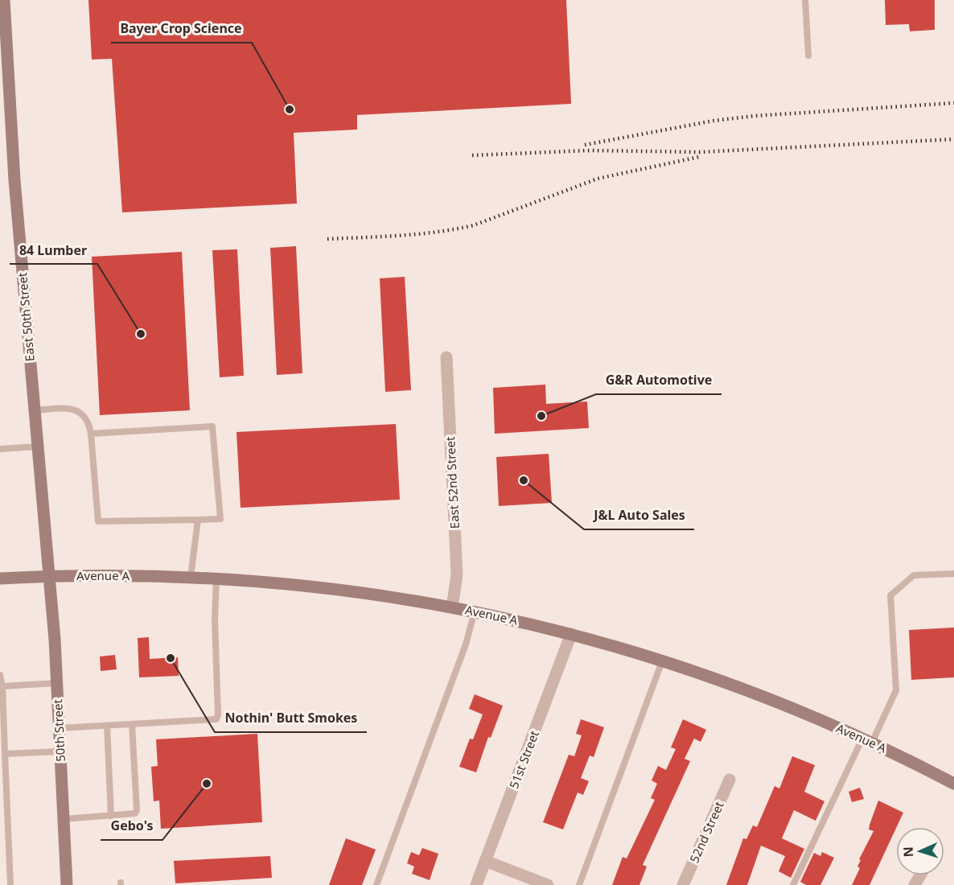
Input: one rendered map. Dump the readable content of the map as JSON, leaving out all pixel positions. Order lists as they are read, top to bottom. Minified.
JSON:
{"streets":{"main road":["East 50th Street","Avenue A","50th Street"],"street":["East 52nd Street","51st Street","52nd Street"]},"crossings":[["East 50th Street","Avenue A"],["East 50th Street","50th Street"],["East 52nd Street","Avenue A"],["Avenue A","50th Street"],["Avenue A","51st Street"]],"places":["Bayer Crop Science","84 Lumber","G&R Automotive","J&L Auto Sales","Nothin' Butt Smokes","Gebo's"],"north":"left"}
